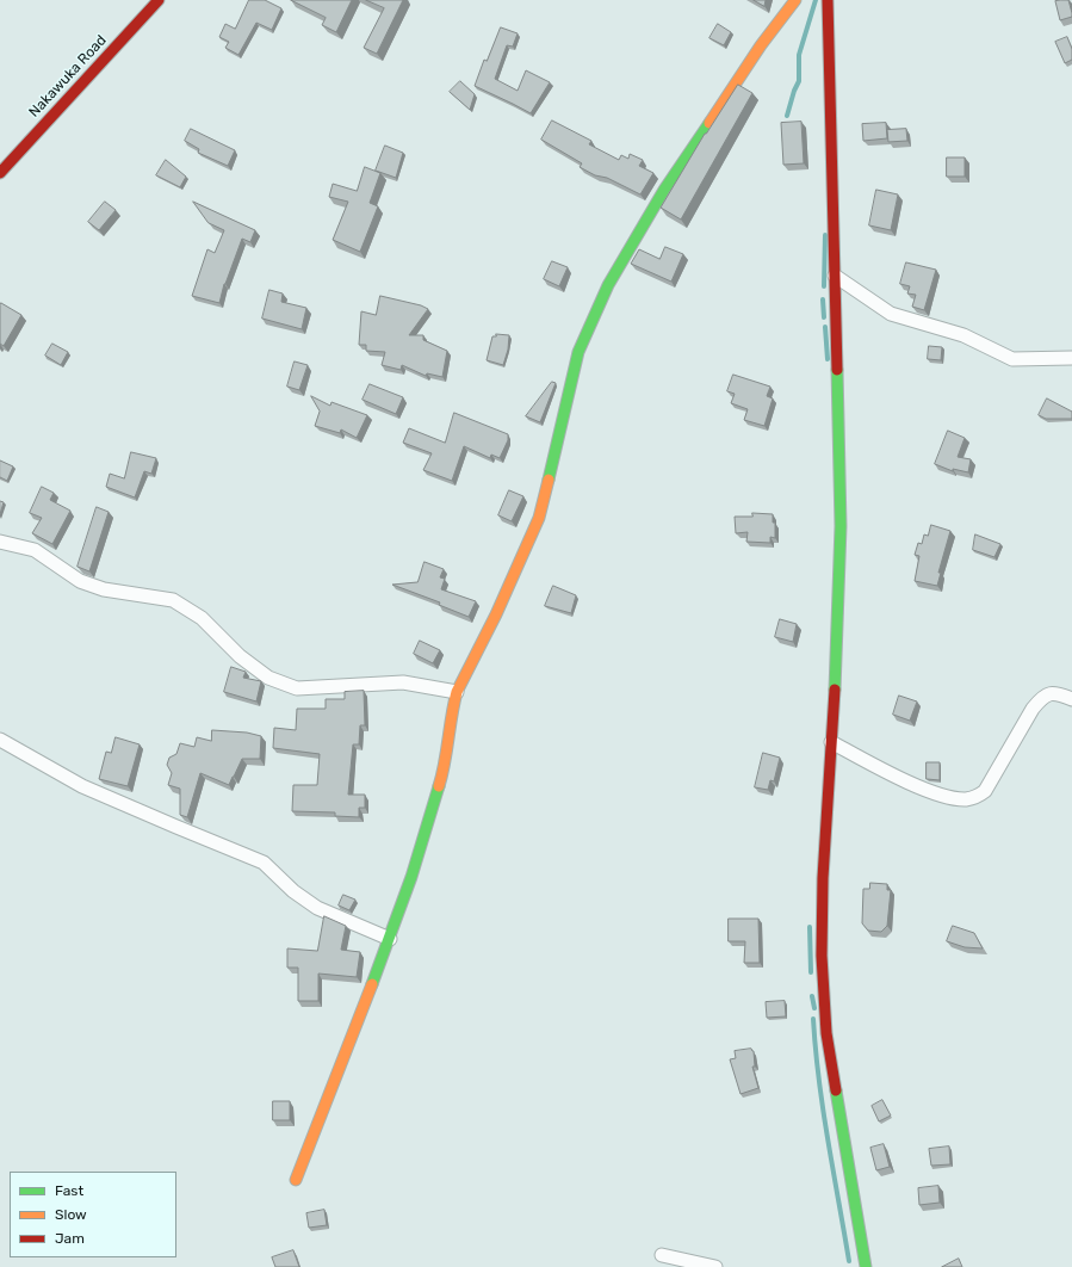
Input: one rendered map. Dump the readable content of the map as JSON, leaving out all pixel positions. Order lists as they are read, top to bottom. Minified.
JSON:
{"streets":{"street":["Nakawuka Road"]},"legend":["Fast","Slow","Jam"]}
